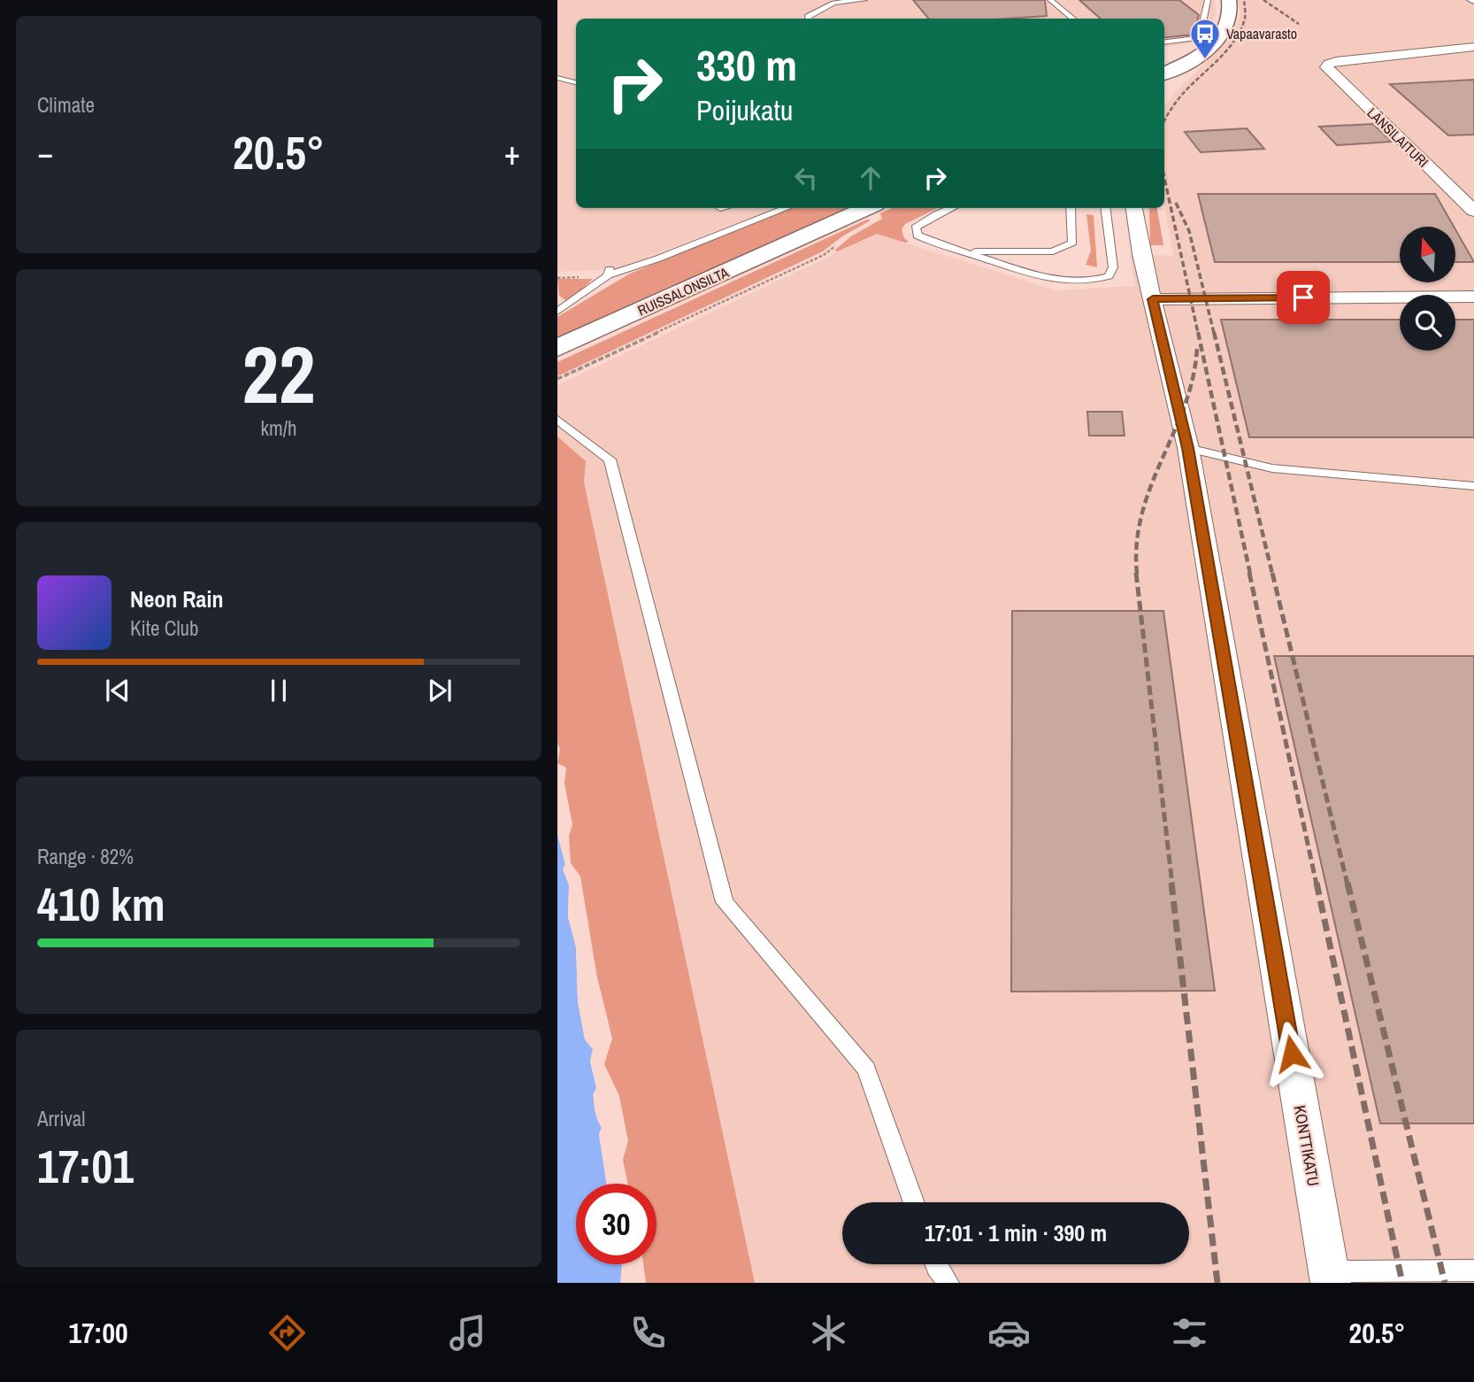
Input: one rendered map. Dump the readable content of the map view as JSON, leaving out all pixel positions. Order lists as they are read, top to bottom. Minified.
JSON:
{"streets":{"street":["LÄNSILAITURI","RUISSALONSILTA","KONTTIKATU"]},"places":{"bus stop":["Vapaavarasto"]},"north":"top","page":{"tile":["Climate",["22","km/h"],["Range · 82%","410 km"],["Arrival","17:01"]],"turn":["330 m","Poijukatu"],"heat":["−","20.5°","+"],"song":["Neon Rain","Kite Club"],"limit":"30","trip":"17:01 · 1 min · 390 m","tabs":["17:00","20.5°"]}}
